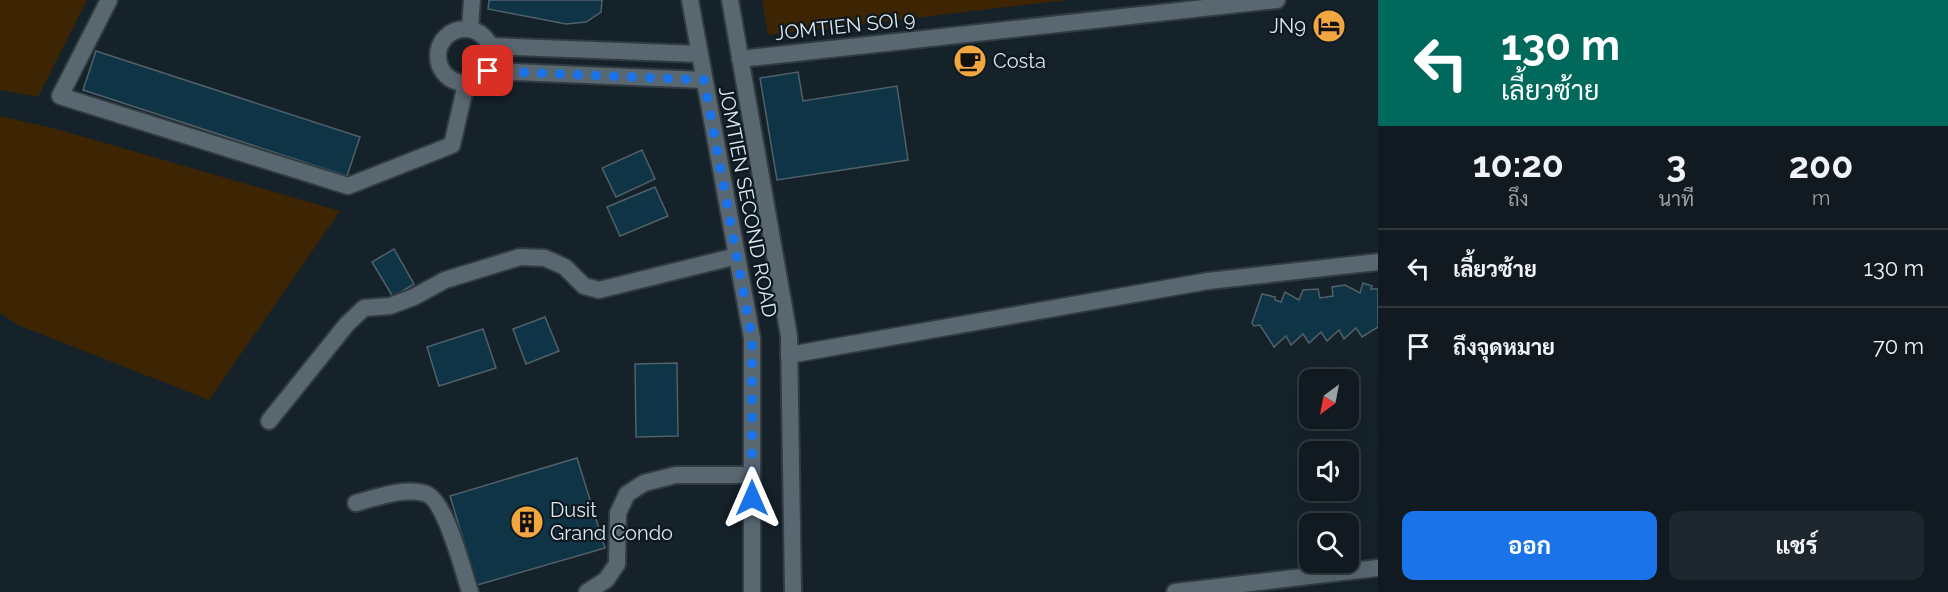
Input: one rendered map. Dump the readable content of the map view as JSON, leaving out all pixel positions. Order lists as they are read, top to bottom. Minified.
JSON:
{"streets":{"street":["JOMTIEN SOI 9","JOMTIEN SECOND ROAD"]},"crossings":[["JOMTIEN SOI 9","JOMTIEN SECOND ROAD"]],"places":{"hotel":["JN9"],"cafe":["Costa"],"building":["Dusit Grand Condo"]},"north":"bottom left","page":{"turn":["130 m","เลี้ยวซ้าย"],"eta":["10:20","ถึง","3","นาที","200","m"],"list":[{"name":"เลี้ยวซ้าย","value":"130 m"},{"name":"ถึงจุดหมาย","value":"70 m"}],"buttons":["ออก","แชร์"]}}
